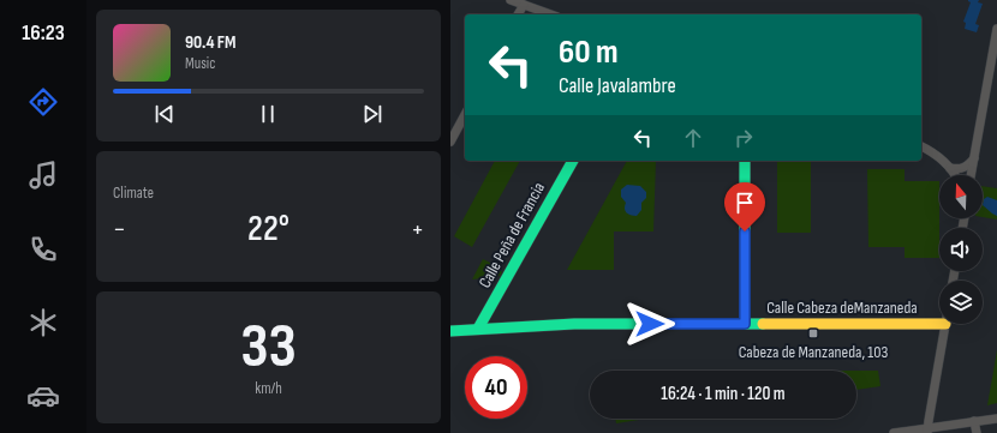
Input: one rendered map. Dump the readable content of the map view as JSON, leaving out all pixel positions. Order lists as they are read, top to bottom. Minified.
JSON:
{"streets":{"street":["Calle Peña de Francia","Calle Cabeza deManzaneda"]},"crossings":[["Calle Peña de Francia","Calle Cabeza deManzaneda"]],"places":{"transit":["Cabeza de Manzaneda, 103"]},"north":"top","page":{"tabs":"16:23","turn":["60 m","Calle Javalambre"],"song":["90.4 FM","Music"],"tile":["Climate",["33","km/h"]],"heat":["−","22°","+"],"limit":"40","trip":"16:24 · 1 min · 120 m"}}
